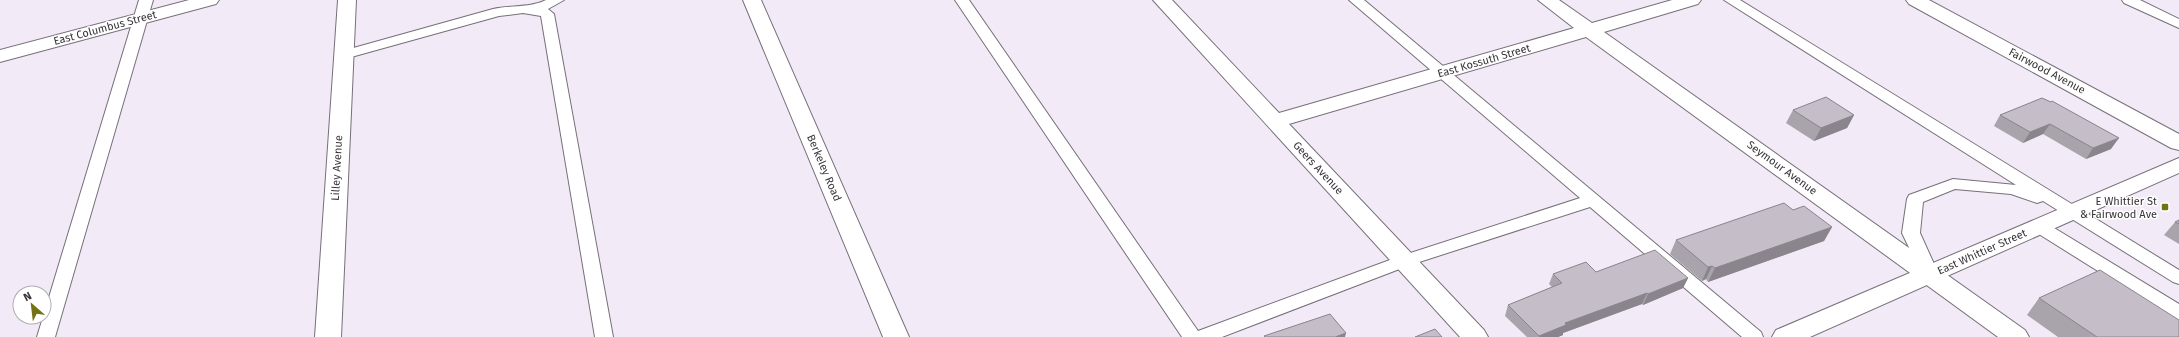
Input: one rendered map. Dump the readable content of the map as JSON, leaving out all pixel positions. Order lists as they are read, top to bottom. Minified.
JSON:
{"streets":{"street":["East Columbus Street","East Kossuth Street","Fairwood Avenue","Lilley Avenue","Berkeley Road","Geers Avenue","Seymour Avenue","East Whittier Street"]},"crossings":[["East Kossuth Street","Geers Avenue"],["East Kossuth Street","Seymour Avenue"],["Seymour Avenue","East Whittier Street"]],"places":{"transit":["E Whittier St & Fairwood Ave"]},"north":"top left"}
